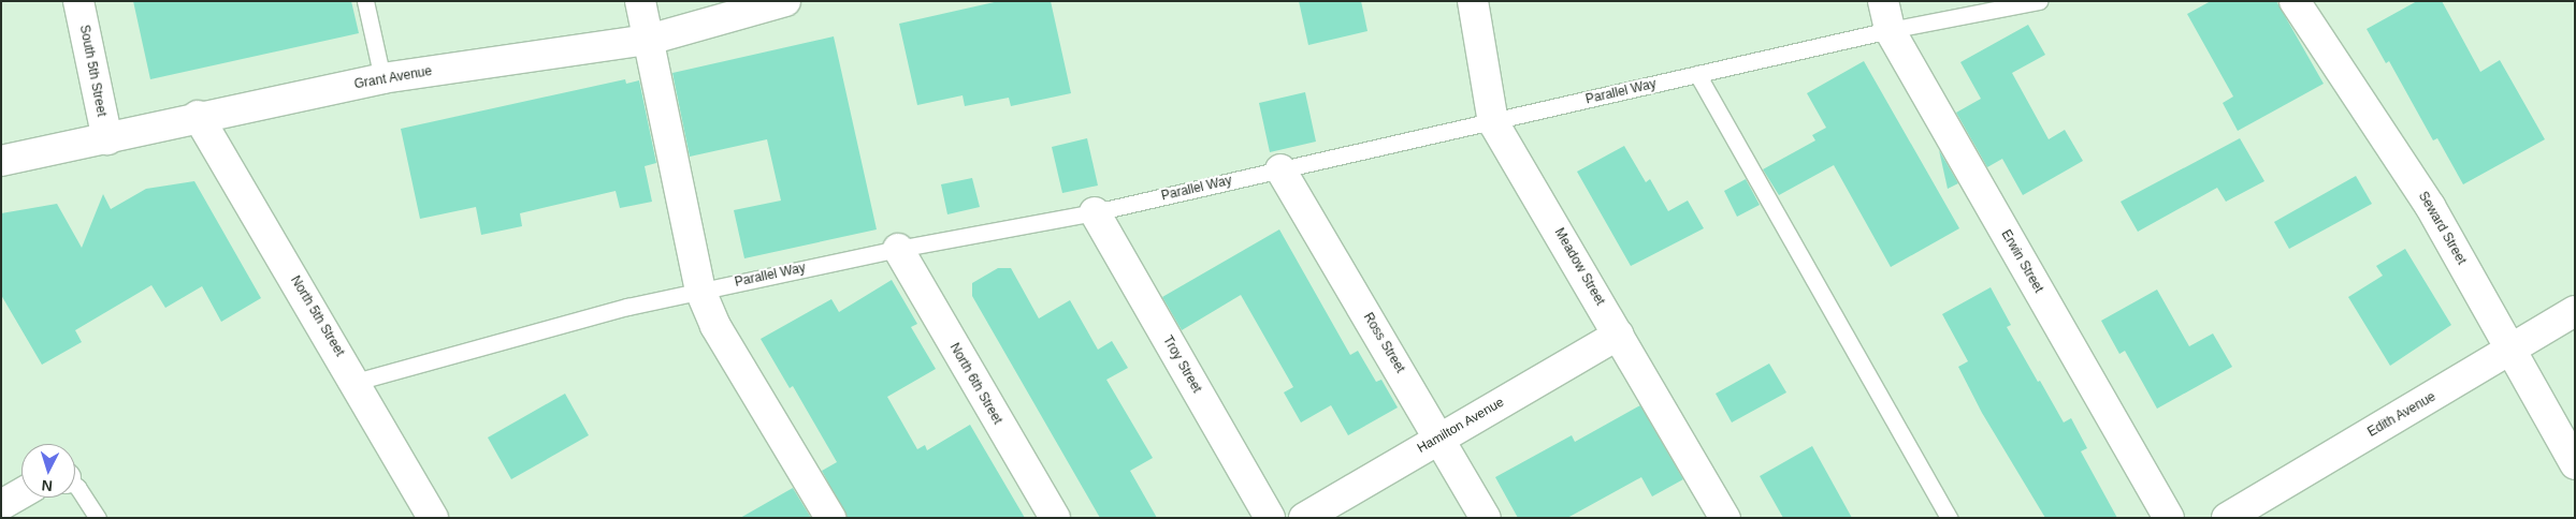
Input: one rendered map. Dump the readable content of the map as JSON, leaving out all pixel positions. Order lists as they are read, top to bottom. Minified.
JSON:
{"streets":{"street":["South 5th Street","Grant Avenue","Seward Street","Erwin Street","Meadow Street","North 5th Street","Ross Street","Troy Street","North 6th Street","Edith Avenue","Hamilton Avenue"],"lane":["Parallel Way"]},"crossings":[["South 5th Street","Grant Avenue"],["Grant Avenue","North 5th Street"],["Parallel Way","Erwin Street"],["Parallel Way","Meadow Street"],["Parallel Way","North 5th Street"],["Parallel Way","Ross Street"],["Parallel Way","Troy Street"],["Parallel Way","North 6th Street"],["Seward Street","Edith Avenue"],["Meadow Street","Hamilton Avenue"],["Ross Street","Hamilton Avenue"]],"north":"bottom"}
